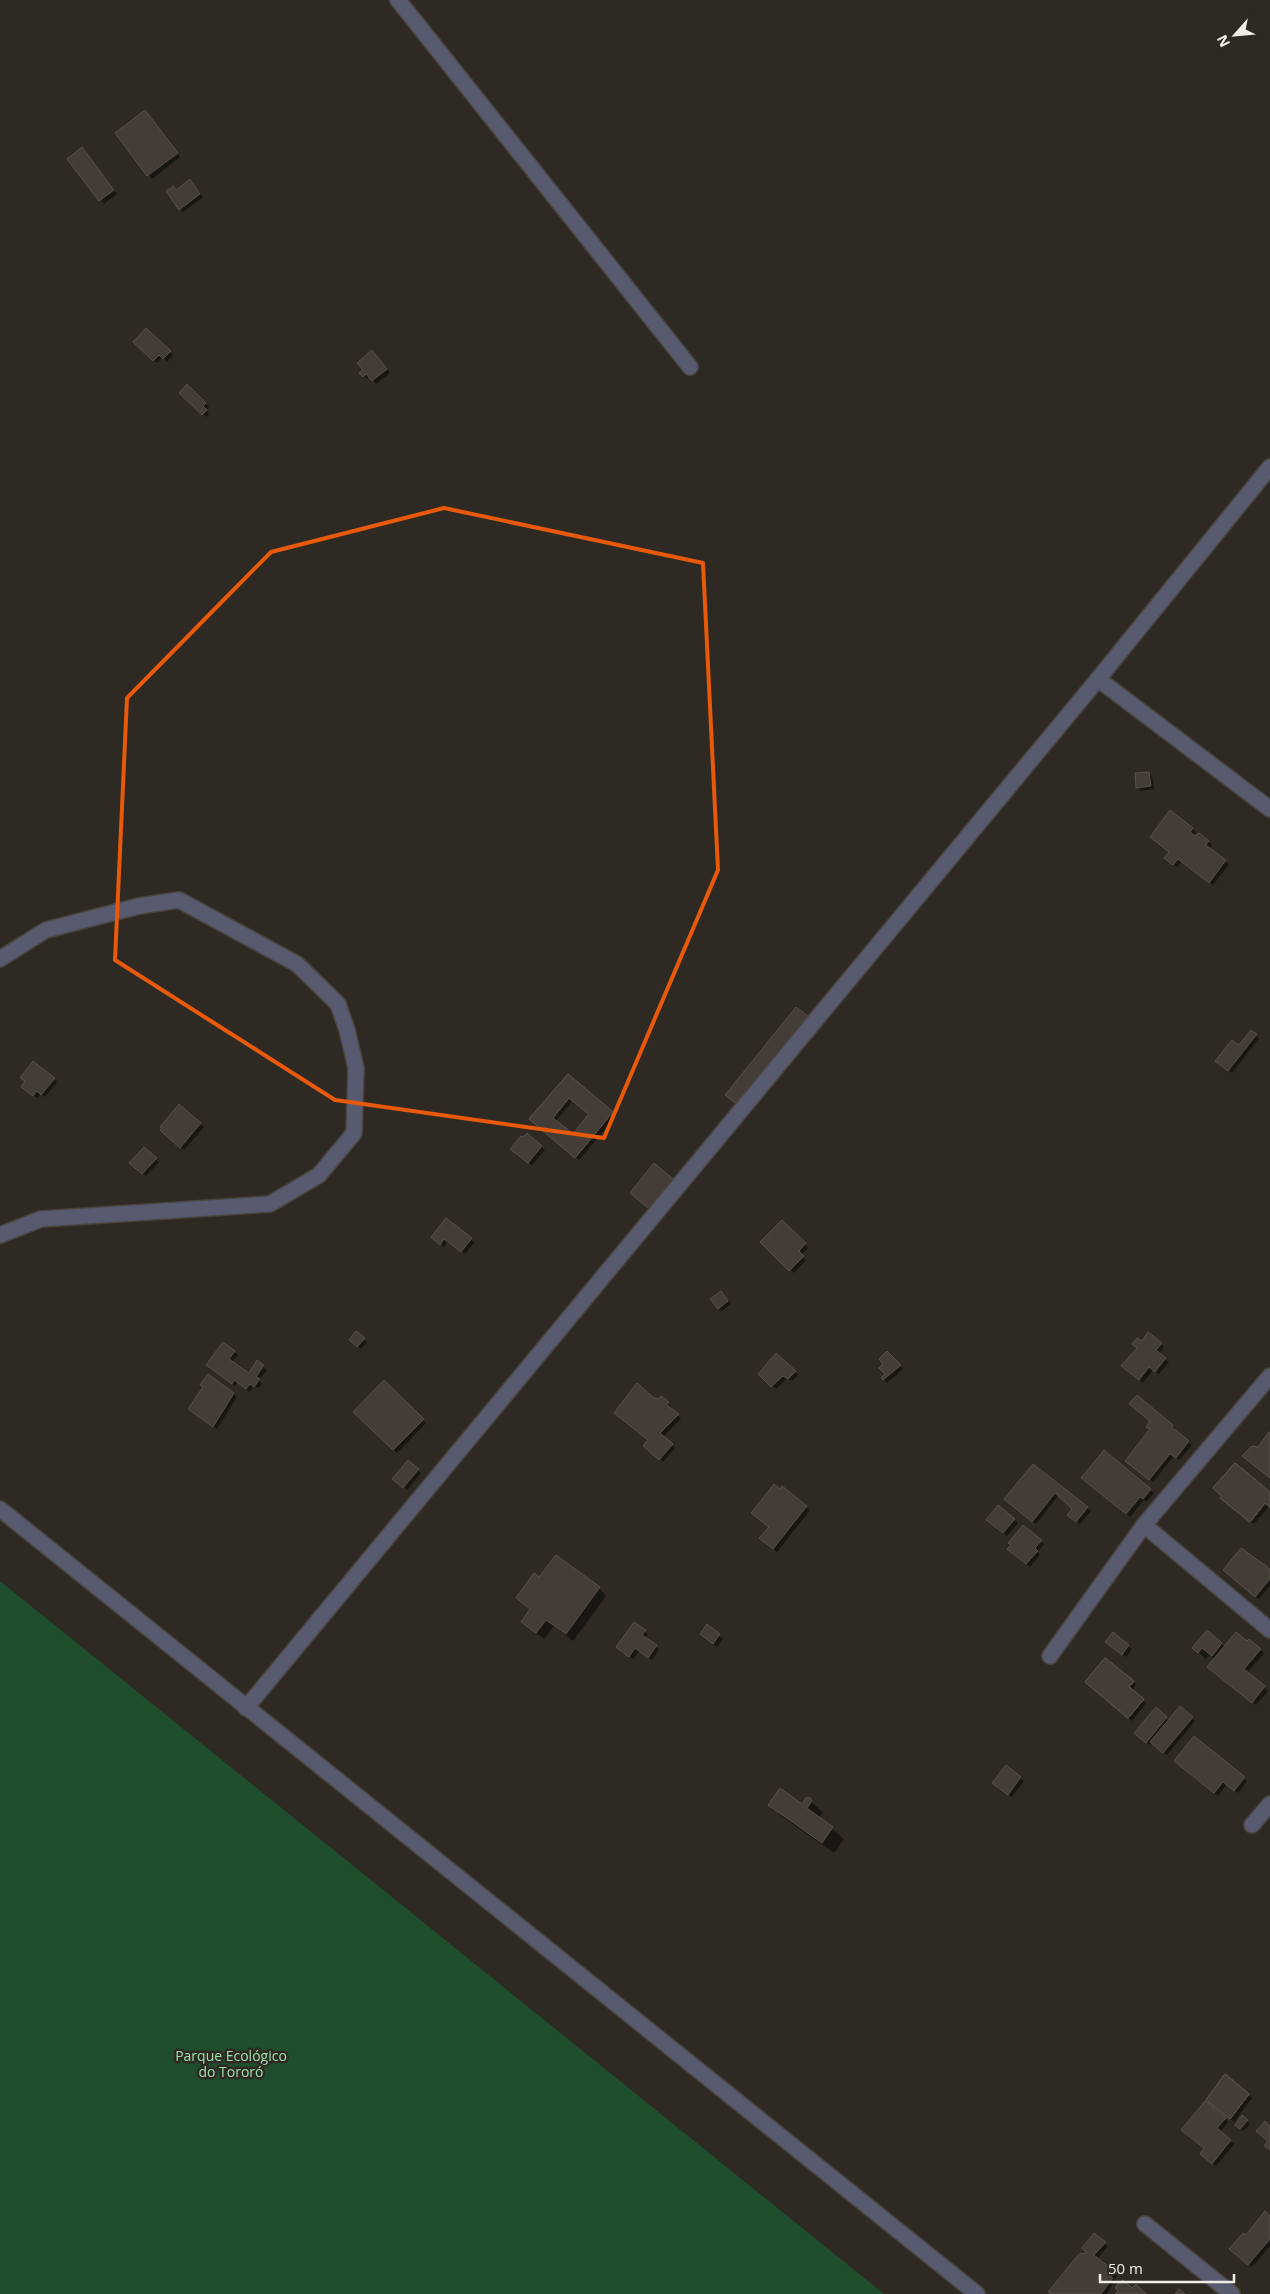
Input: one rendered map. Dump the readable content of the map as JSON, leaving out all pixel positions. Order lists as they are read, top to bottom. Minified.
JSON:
{"parks":["Parque Ecológico do Tororó"],"scale_bar":"50 m","north":"bottom left"}
